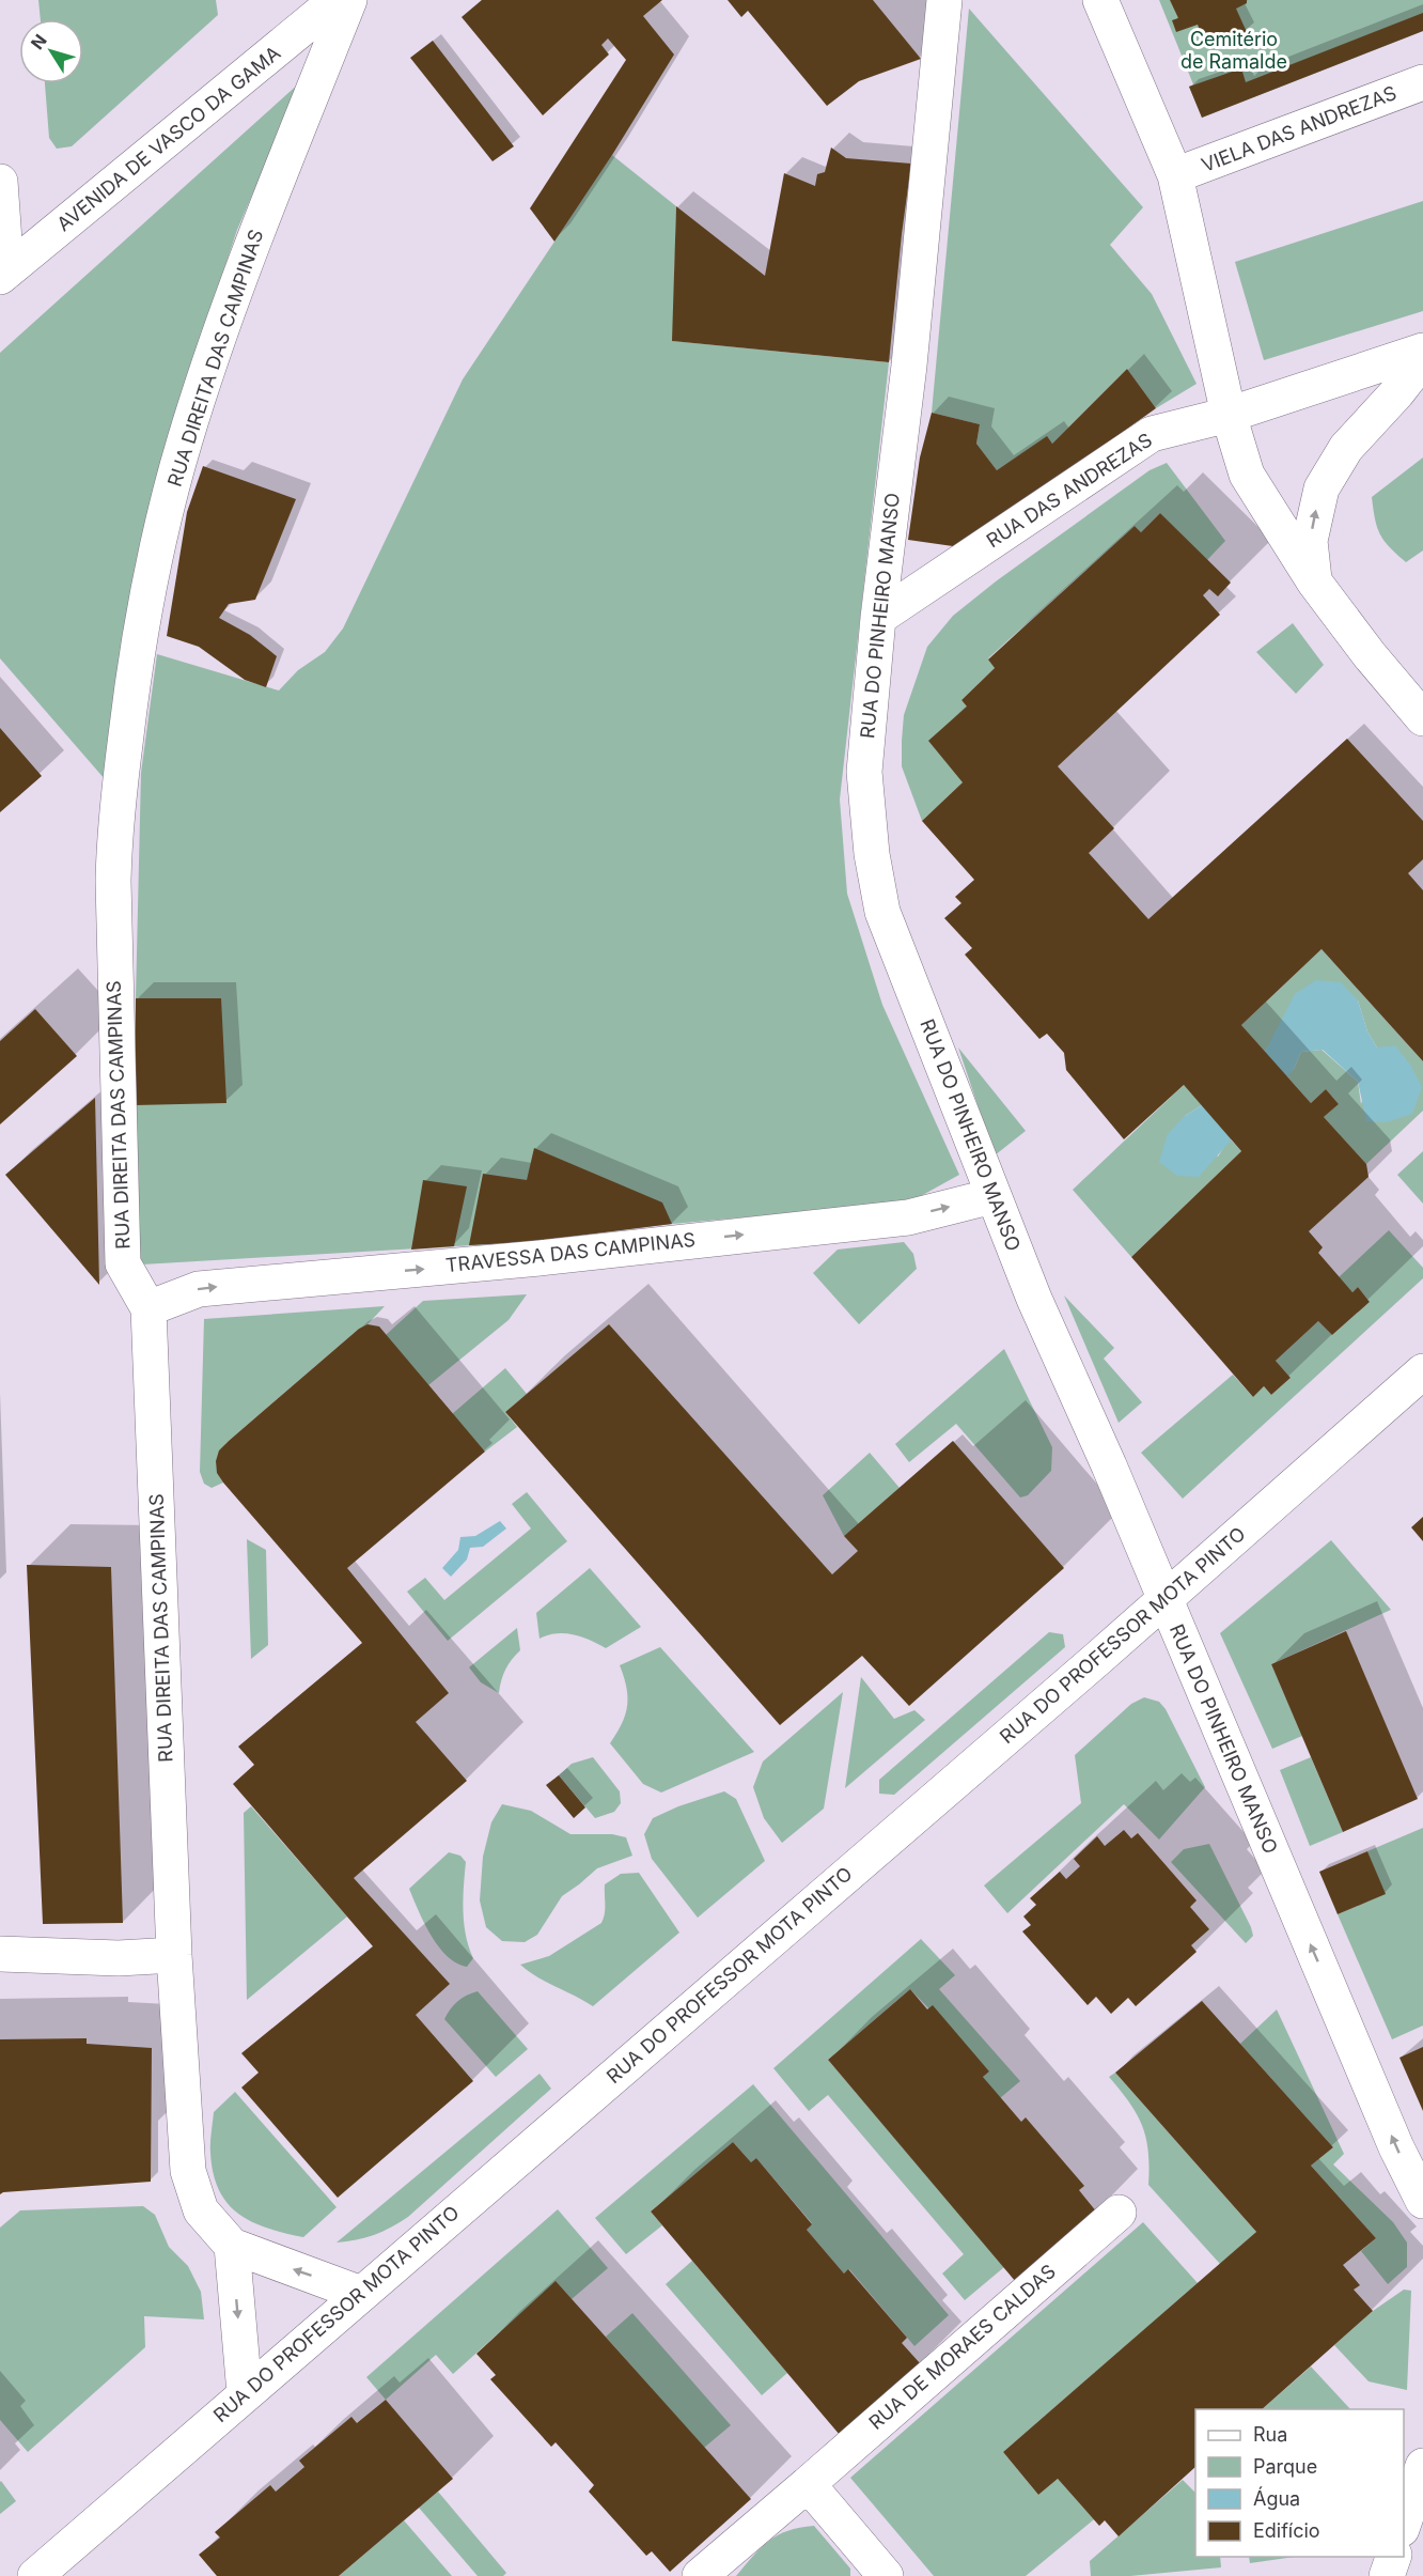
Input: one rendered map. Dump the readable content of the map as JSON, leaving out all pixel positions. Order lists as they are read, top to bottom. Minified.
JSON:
{"streets":{"street":["VIELA DAS ANDREZAS","AVENIDA DE VASCO DA GAMA","RUA DIREITA DAS CAMPINAS","RUA DAS ANDREZAS","RUA DO PINHEIRO MANSO","TRAVESSA DAS CAMPINAS","RUA DO PROFESSOR MOTA PINTO","RUA DE MORAES CALDAS"]},"crossings":[["RUA DIREITA DAS CAMPINAS","TRAVESSA DAS CAMPINAS"],["RUA DIREITA DAS CAMPINAS","RUA DO PROFESSOR MOTA PINTO"],["RUA DAS ANDREZAS","RUA DO PINHEIRO MANSO"],["RUA DO PINHEIRO MANSO","TRAVESSA DAS CAMPINAS"],["RUA DO PINHEIRO MANSO","RUA DO PROFESSOR MOTA PINTO"]],"one_way":["TRAVESSA DAS CAMPINAS"],"parks":["Cemitério de Ramalde"],"legend":["Rua","Parque","Água","Edifício"],"north":"top left"}
